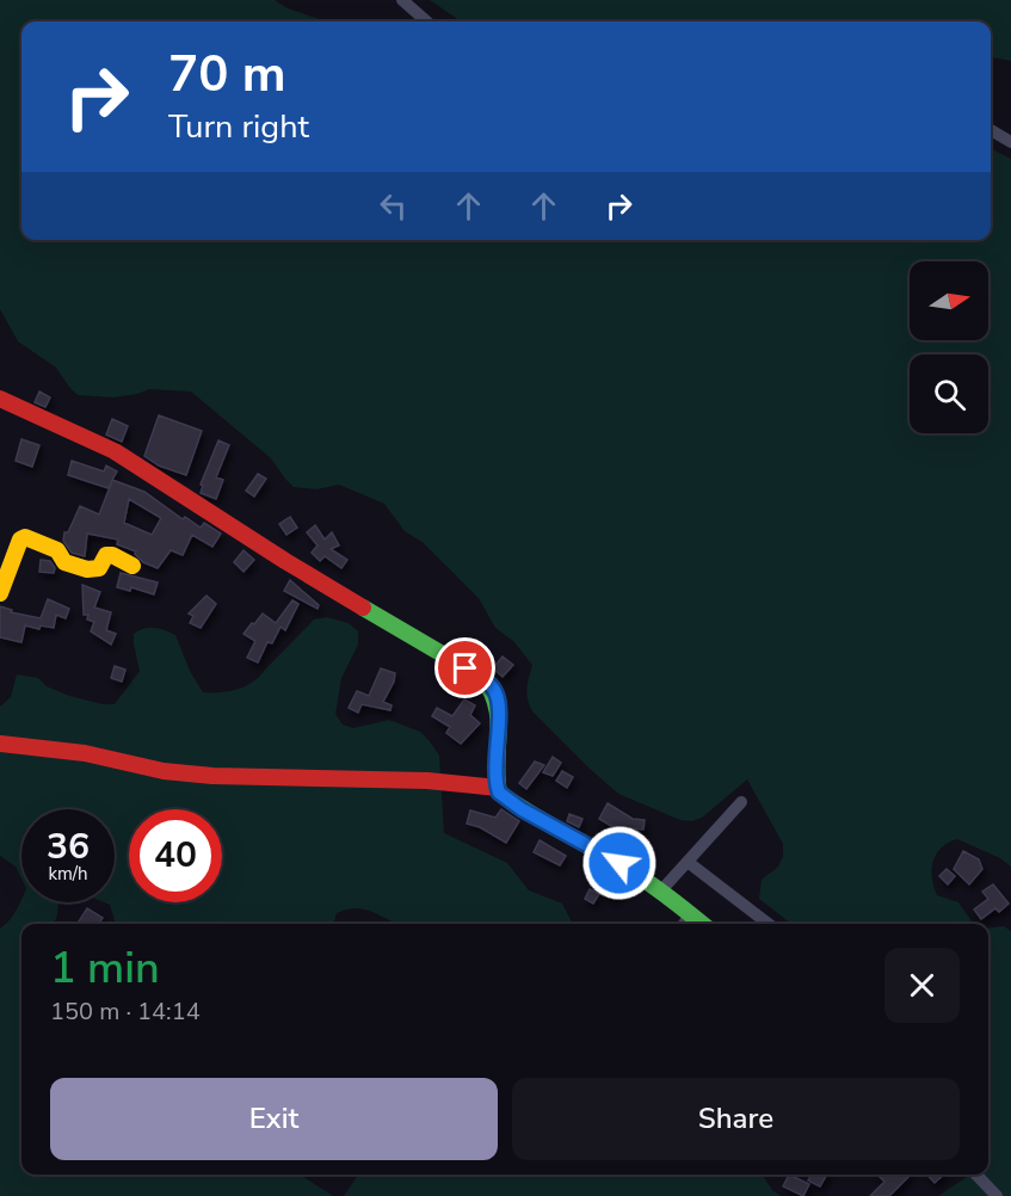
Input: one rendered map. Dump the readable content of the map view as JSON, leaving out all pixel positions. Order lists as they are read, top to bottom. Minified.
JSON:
{"north":"right","page":{"turn":["70 m","Turn right"],"speed":"36 km/h","limit":"40","heading":["1 min","150 m · 14:14"],"buttons":["Exit","Share"]}}
